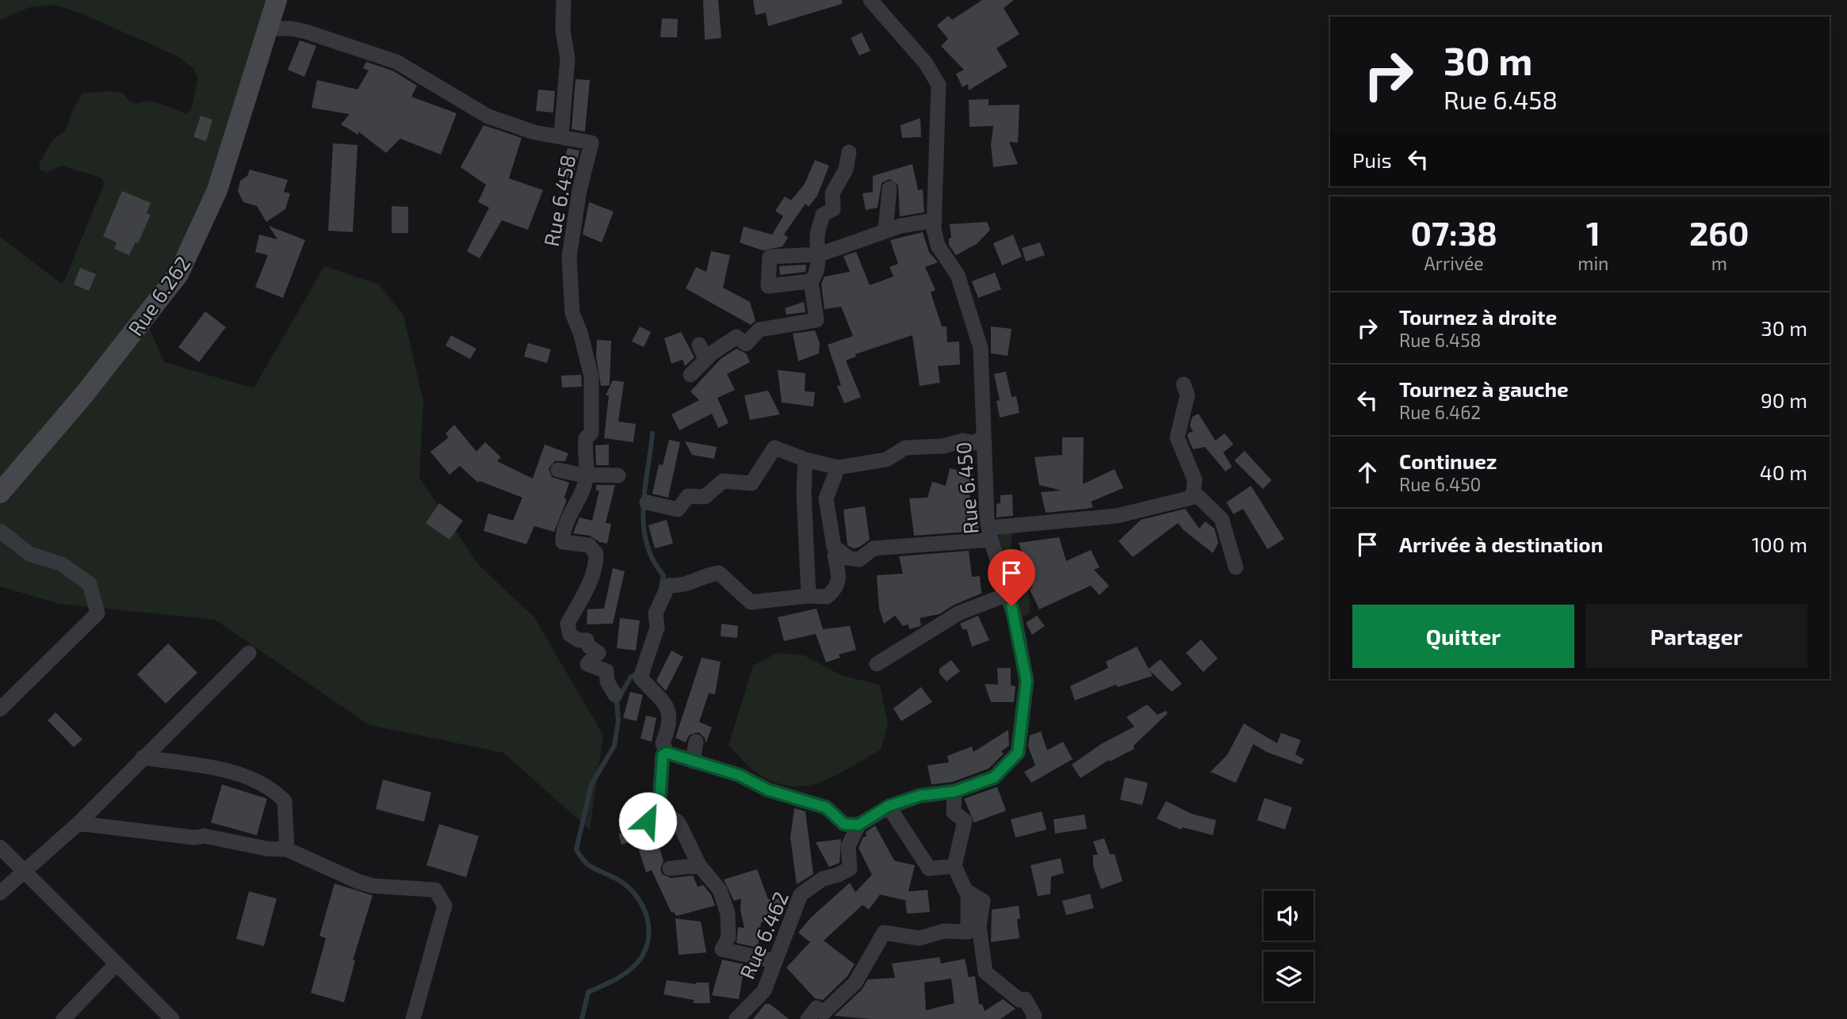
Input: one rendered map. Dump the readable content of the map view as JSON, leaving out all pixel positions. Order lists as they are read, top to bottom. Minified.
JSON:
{"streets":{"street":["Rue 6.458","Rue 6.262","Rue 6.450","Rue 6.462"]},"crossings":[["Rue 6.458","Rue 6.262"]],"page":{"turn":["30 m","Rue 6.458"],"then":"Puis","eta":["07:38","Arrivée","1","min","260","m"],"list":[{"name":"Tournez à droite","note":"Rue 6.458","value":"30 m"},{"name":"Tournez à gauche","note":"Rue 6.462","value":"90 m"},{"name":"Continuez","note":"Rue 6.450","value":"40 m"},{"name":"Arrivée à destination","value":"100 m"}],"buttons":["Quitter","Partager"]}}
